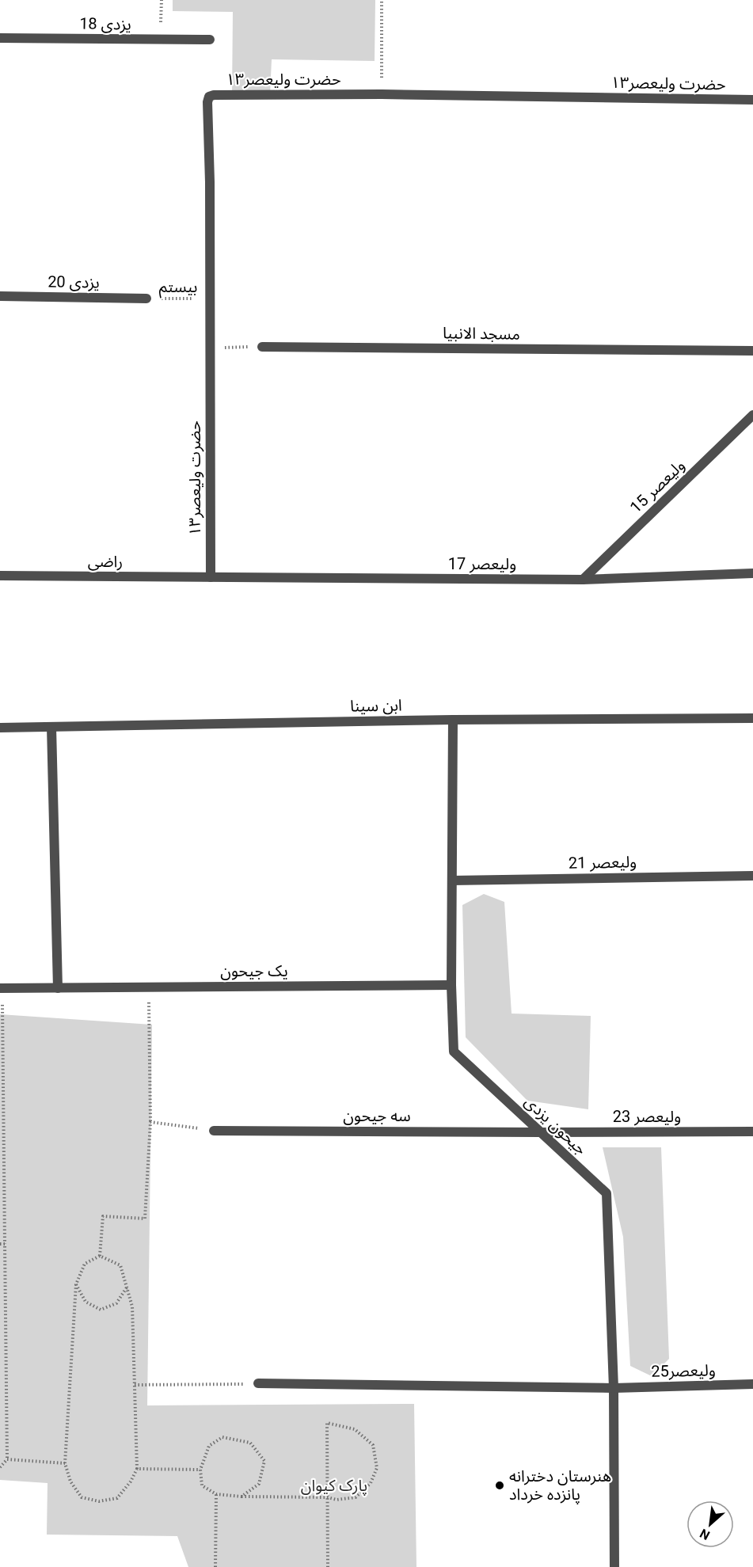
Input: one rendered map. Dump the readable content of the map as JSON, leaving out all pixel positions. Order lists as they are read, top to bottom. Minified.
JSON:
{"streets":{"street":["یزدی 18","حضرت ولیعصر۱۳","یزدی 20","مسجد الانبیا","ولیعصر 15","راضی","ولیعصر 17","ابن سینا","ولیعصر 21","یک جیحون","سه جیحون","ولیعصر 23","جیحون یزدی","ولیعصر25"],"path":["بیستم"]},"crossings":[["حضرت ولیعصر۱۳","بیستم"],["حضرت ولیعصر۱۳","راضی"],["حضرت ولیعصر۱۳","ولیعصر 17"],["یزدی 20","بیستم"],["ولیعصر 15","ولیعصر 17"],["راضی","ولیعصر 17"],["ابن سینا","جیحون یزدی"],["ولیعصر 21","جیحون یزدی"],["یک جیحون","جیحون یزدی"],["سه جیحون","ولیعصر 23"],["سه جیحون","جیحون یزدی"],["ولیعصر 23","جیحون یزدی"],["جیحون یزدی","ولیعصر25"]],"parks":["پارک کیوان"],"places":["هنرستان دخترانه پانزده خرداد"],"north":"bottom left"}
